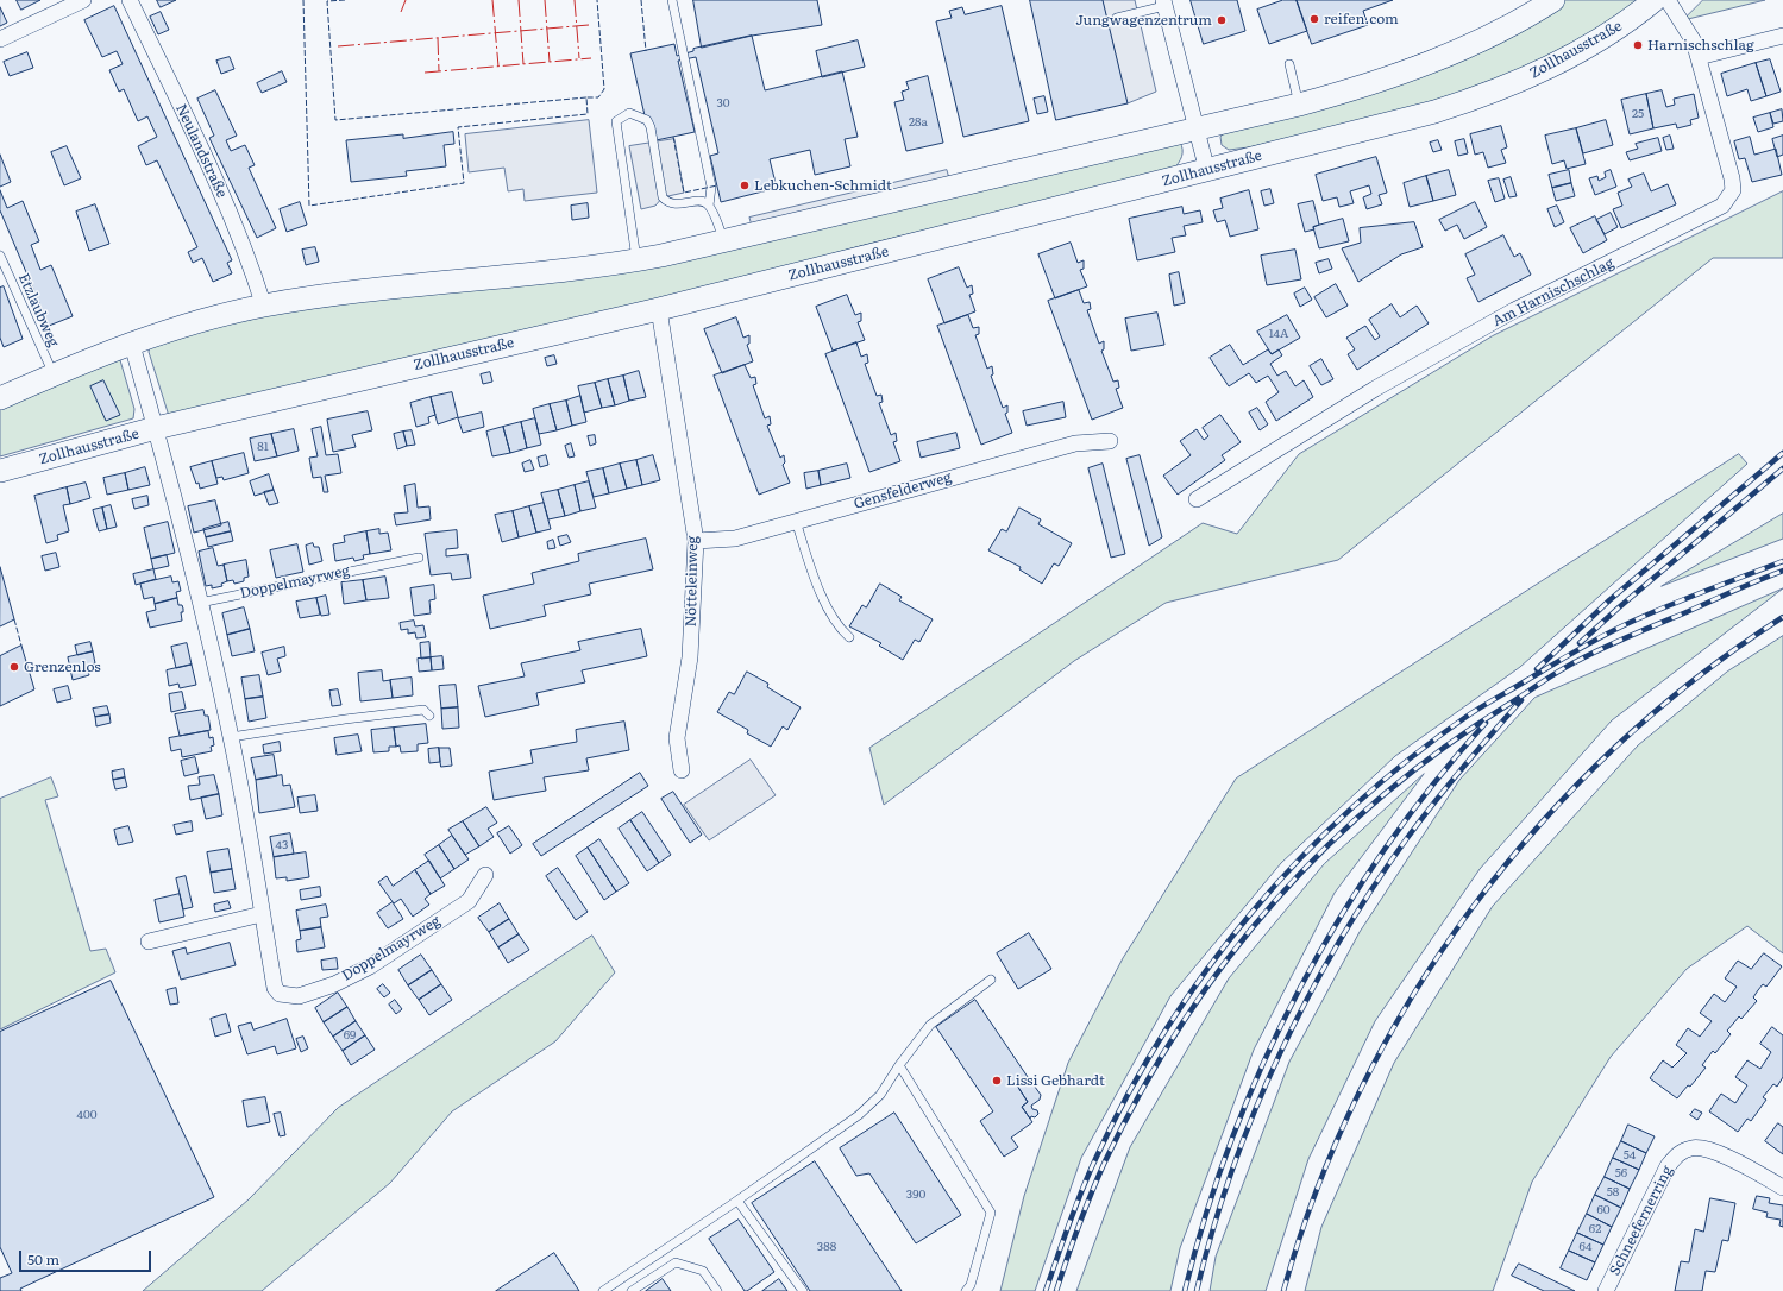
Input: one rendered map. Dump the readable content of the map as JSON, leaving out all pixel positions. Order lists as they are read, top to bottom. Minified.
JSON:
{"streets":{"main road":["Zollhausstraße"],"street":["Neulandstraße","Am Harnischschlag","Gensfelderweg","Nötteleinweg","Doppelmayrweg","Schneefernerring"],"lane":["Etzlaubweg"]},"crossings":[["Zollhausstraße","Nötteleinweg"],["Zollhausstraße","Doppelmayrweg"],["Gensfelderweg","Nötteleinweg"]],"places":["reifen.com","Jungwagenzentrum","Harnischschlag","Lebkuchen-Schmidt","Grenzenlos","Lissi Gebhardt"],"house_numbers":["30","25","28a","14A","81","43","69","400","54","56","58","390","60","62","388","64"],"scale_bar":"50 m"}
